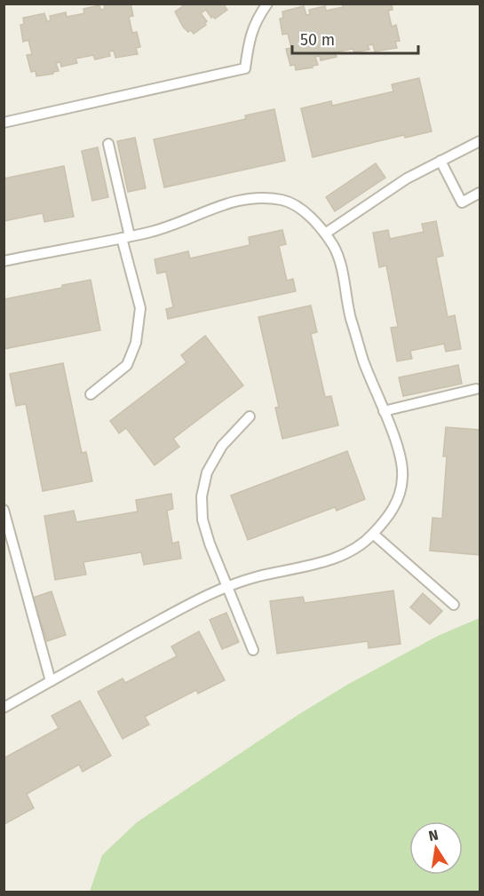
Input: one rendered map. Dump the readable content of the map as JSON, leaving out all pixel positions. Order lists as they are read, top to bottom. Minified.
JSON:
{"scale_bar":"50 m","north":"top"}
